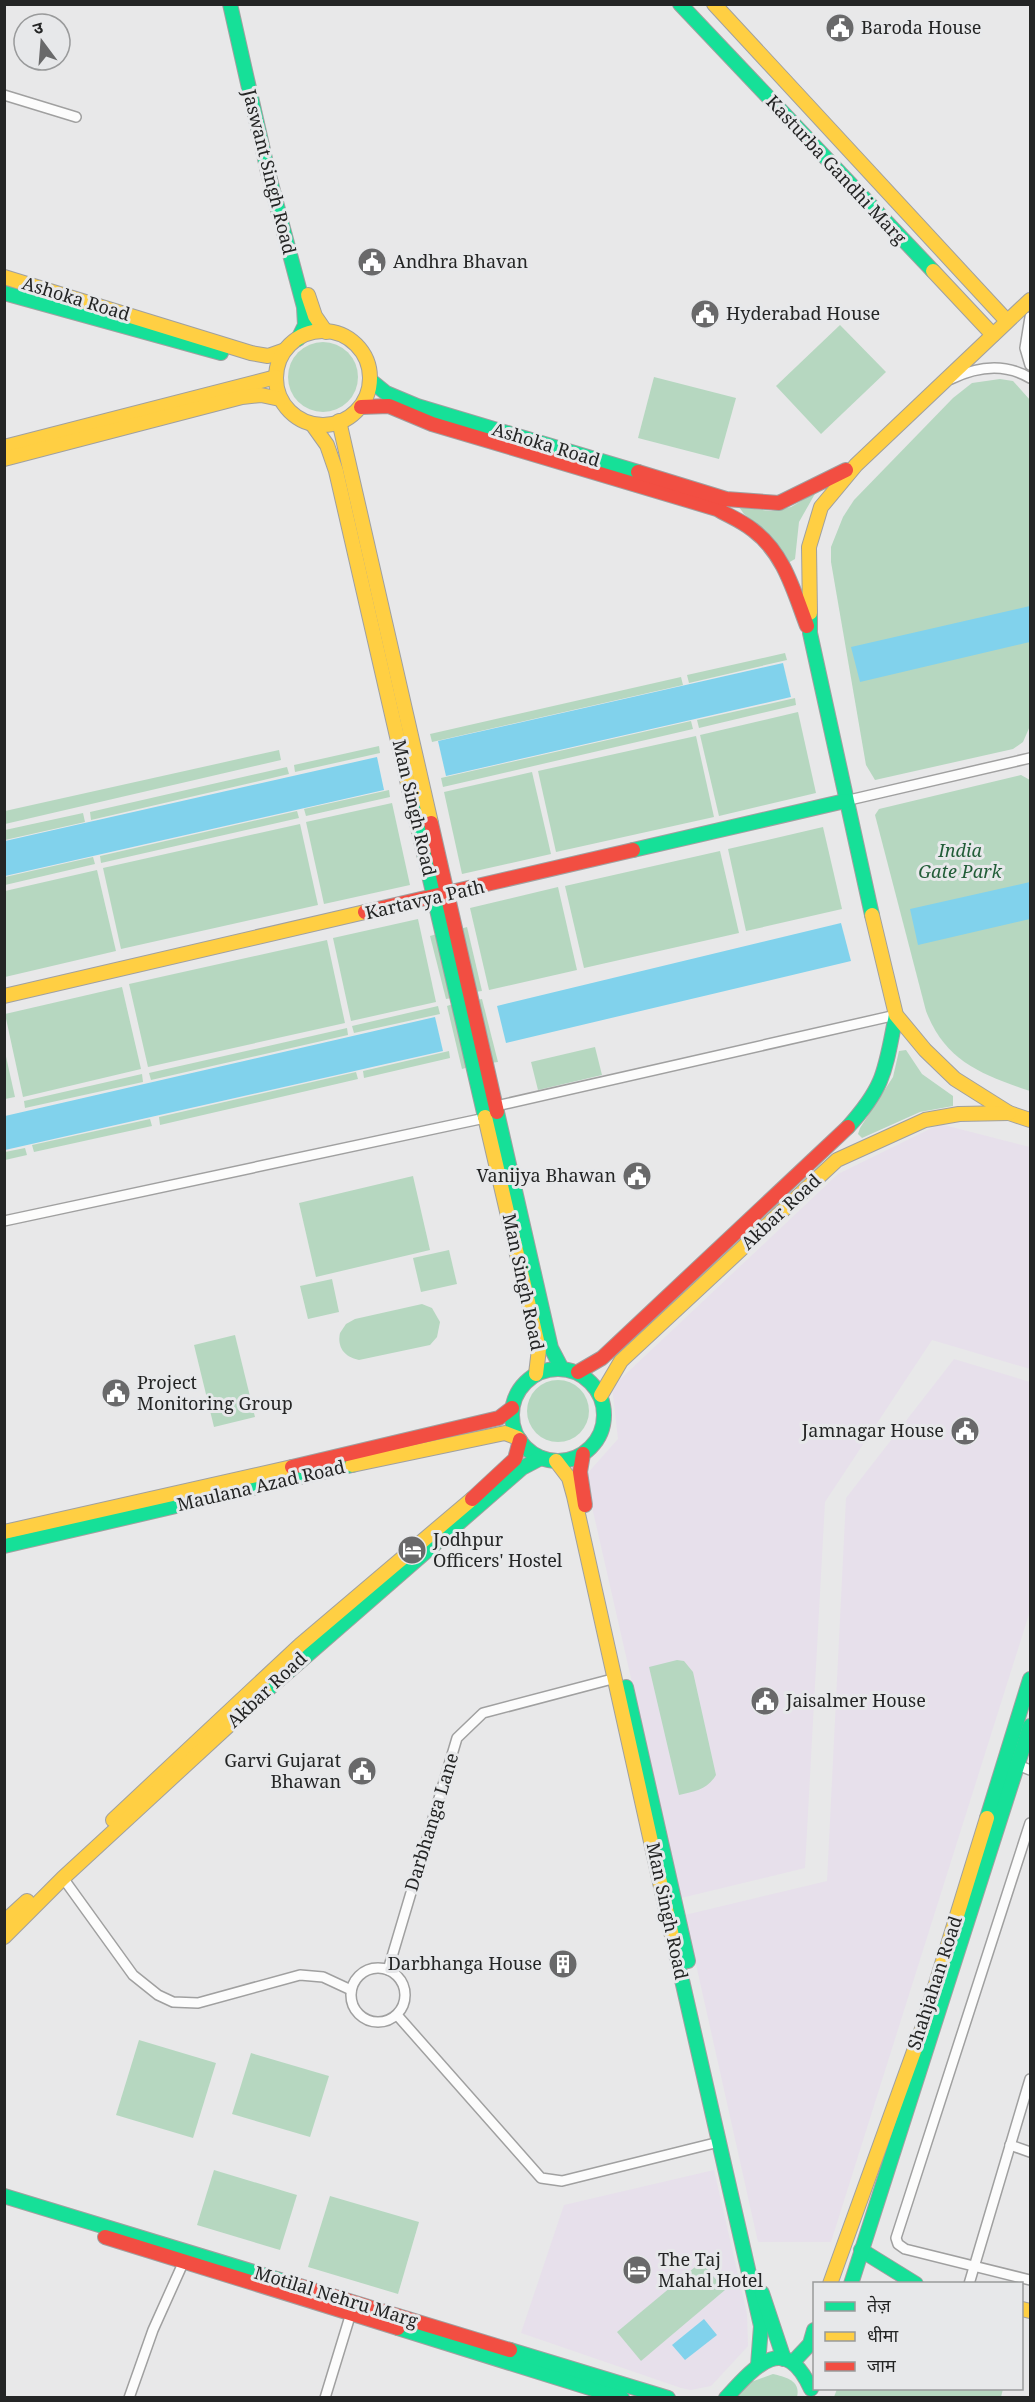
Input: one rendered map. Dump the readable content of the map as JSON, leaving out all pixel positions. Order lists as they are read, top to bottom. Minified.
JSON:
{"streets":{"main road":["Kasturba Gandhi Marg","Jaswant Singh Road","Ashoka Road","Man Singh Road","Kartavya Path","Akbar Road","Maulana Azad Road","Shahjahan Road","Motilal Nehru Marg"],"street":["Darbhanga Lane"]},"crossings":[["Jaswant Singh Road","Ashoka Road"],["Jaswant Singh Road","Man Singh Road"],["Ashoka Road","Man Singh Road"],["Man Singh Road","Kartavya Path"],["Man Singh Road","Akbar Road"],["Man Singh Road","Maulana Azad Road"],["Man Singh Road","Darbhanga Lane"],["Akbar Road","Maulana Azad Road"]],"parks":["India Gate Park"],"places":{"public building":["Baroda House","Andhra Bhavan","Hyderabad House","Vanijya Bhawan","Project Monitoring Group","Jamnagar House","Jaisalmer House","Garvi Gujarat Bhawan"],"hotel":["Jodhpur Officers' Hostel","The Taj Mahal Hotel"],"building":["Darbhanga House"]},"legend":["तेज़","धीमा","जाम"],"north":"top"}
